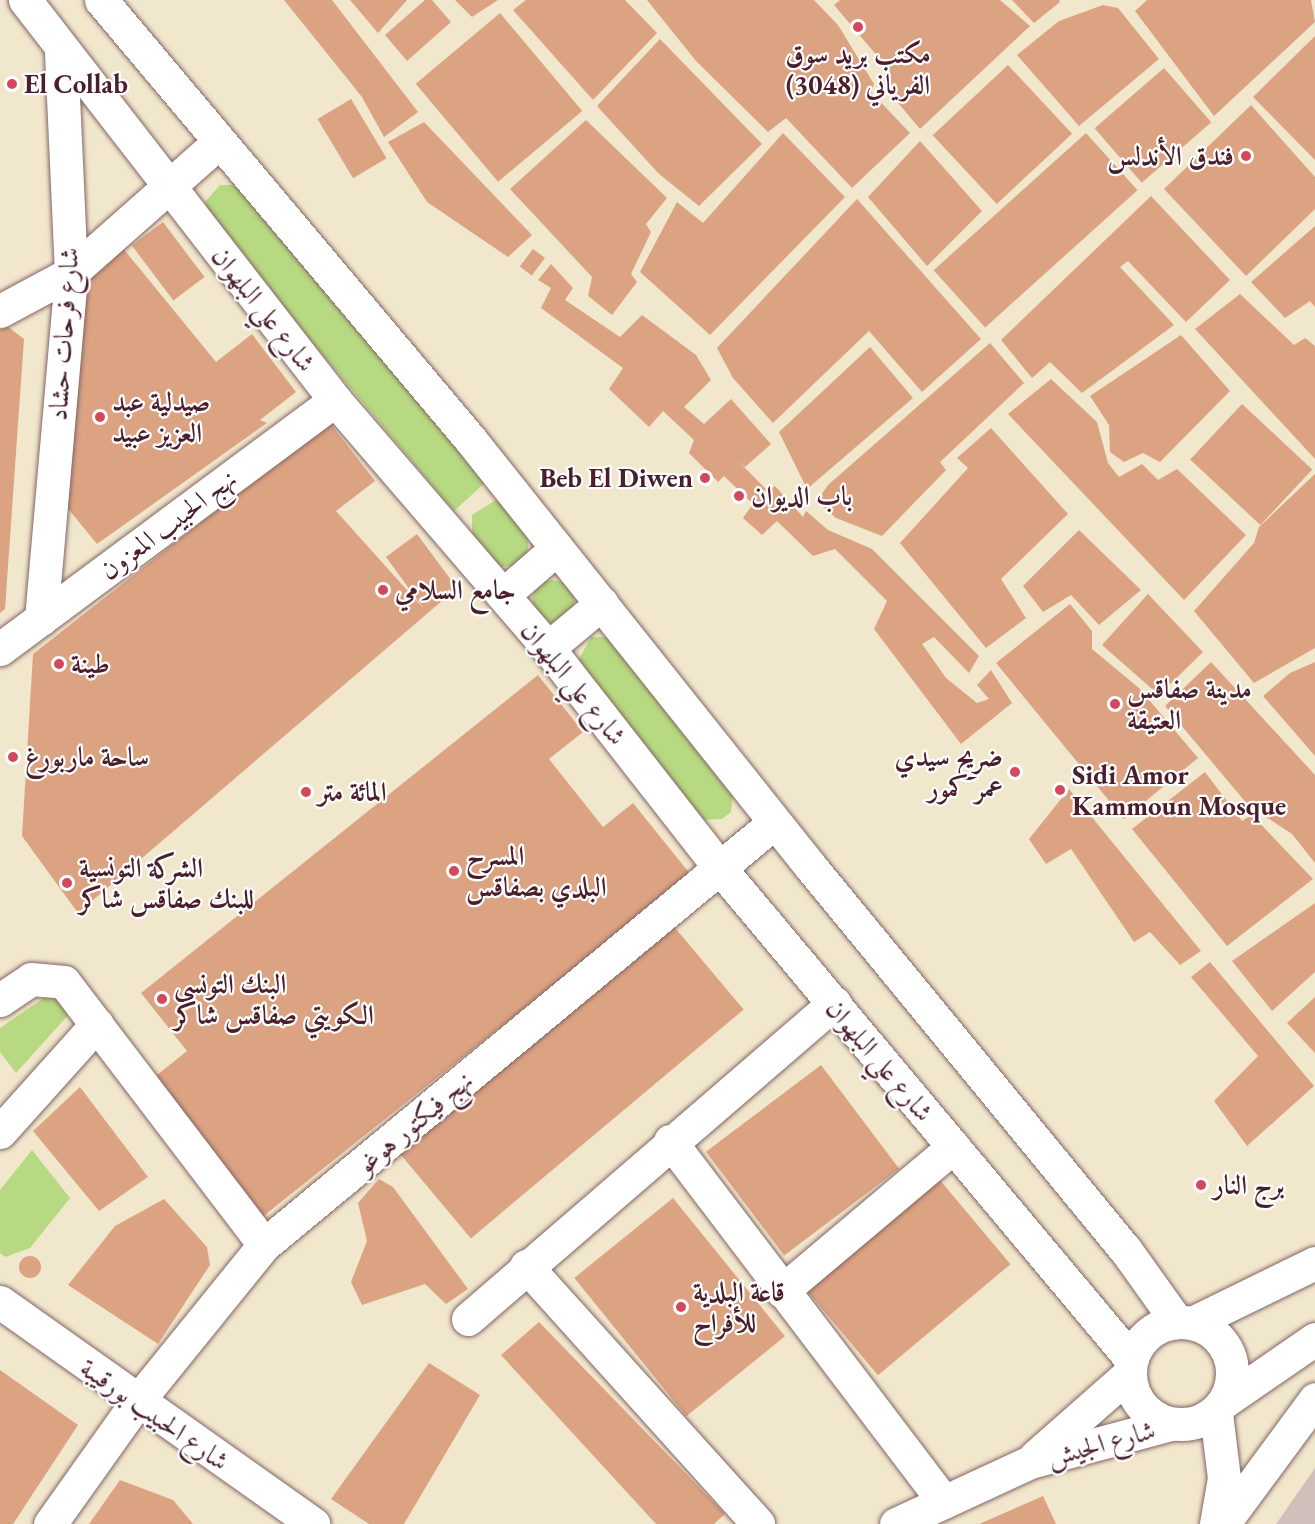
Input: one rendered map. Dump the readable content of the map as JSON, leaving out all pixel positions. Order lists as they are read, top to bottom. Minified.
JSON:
{"streets":{"street":["شارع علي البلهوان","شارع فرحات حشاد","نهج الحبيب المعزون","نهج فيكتور هوغو","شارع الحبيب بورقيبة","شارع الجيش"]},"crossings":[["شارع علي البلهوان","شارع فرحات حشاد"],["شارع علي البلهوان","نهج الحبيب المعزون"],["شارع علي البلهوان","نهج فيكتور هوغو"],["شارع علي البلهوان","شارع الجيش"],["شارع فرحات حشاد","نهج الحبيب المعزون"],["نهج فيكتور هوغو","شارع الحبيب بورقيبة"]],"places":["مكتب بريد سوق الفرياني (3048)","El Collab","فندق الأندلس","صيدلية عبد العزيز عبيد","Beb El Diwen","باب الديوان","جامع السلامي","طينة","مدينة صفاقس العتيقة","ساحة ماربورغ","ضريح سيدي عمر كمور","Sidi Amor Kammoun Mosque","المائة متر","المسرح البلدي بصفاقس","الشركة التونسية للبنك صفاقس شاكر","البنك التونسي الكويتي صفاقس شاكر","برج النار","قاعة البلدية للأفراح"]}
